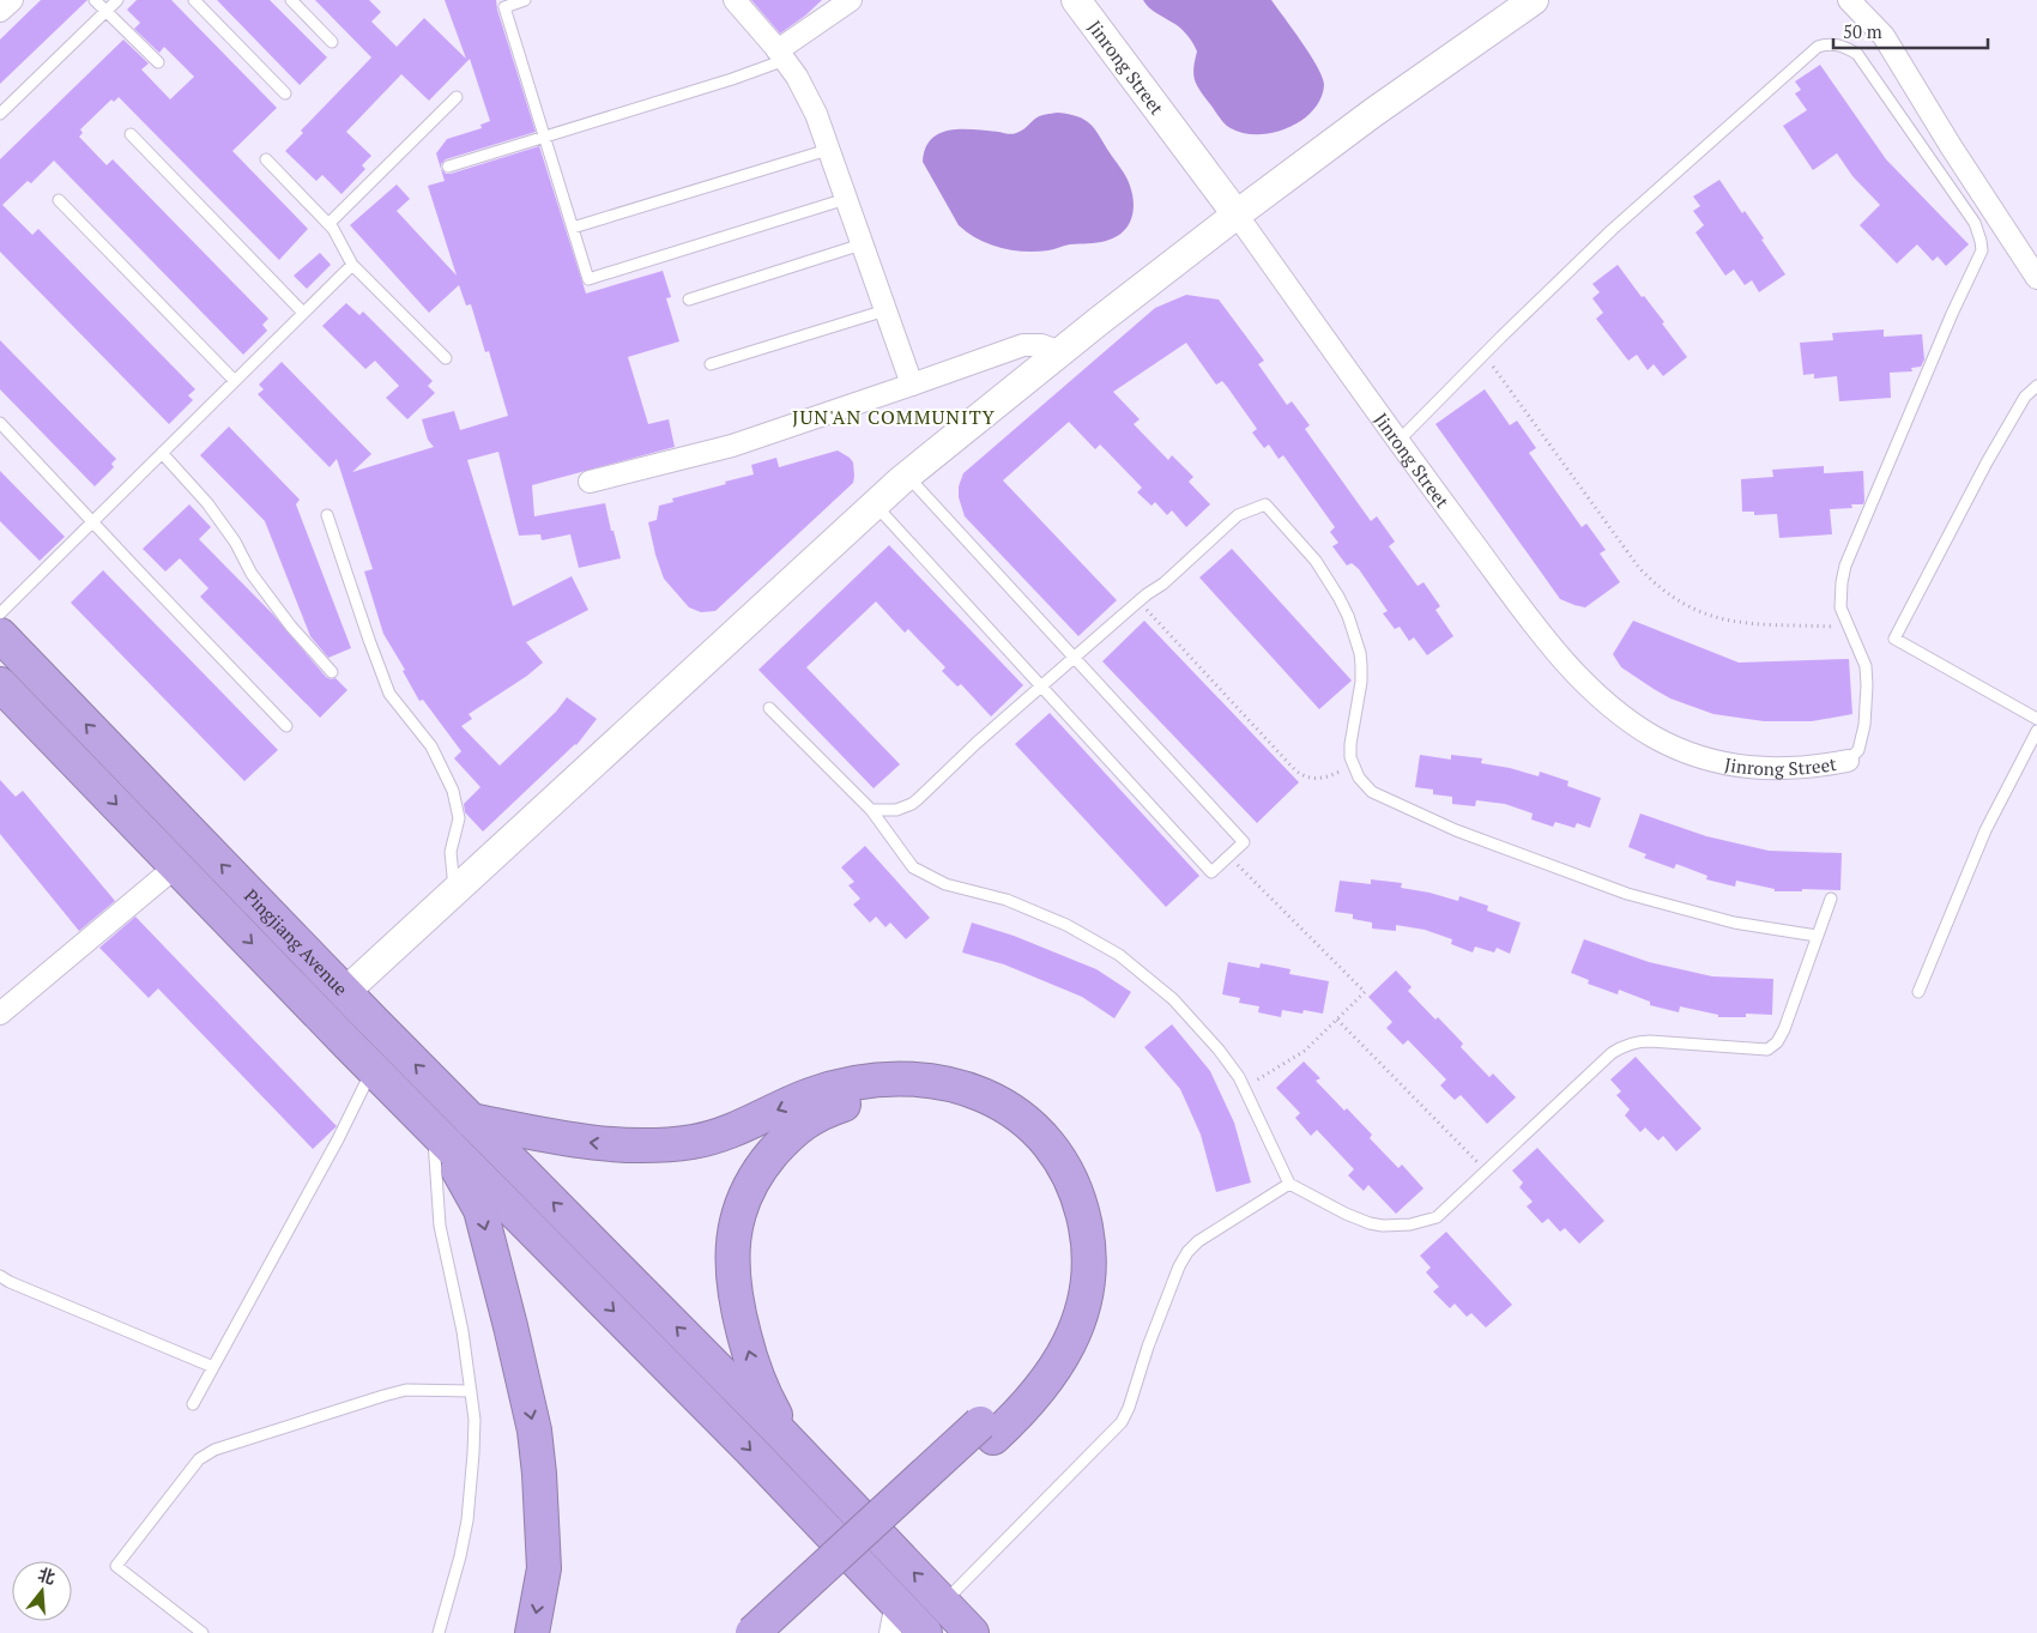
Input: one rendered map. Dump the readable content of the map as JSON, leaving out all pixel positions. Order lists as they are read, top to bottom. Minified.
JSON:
{"streets":{"highway":["Pingjiang Avenue"],"street":["Jinrong Street"]},"districts":["JUN'AN COMMUNITY"],"scale_bar":"50 m","north":"top"}
